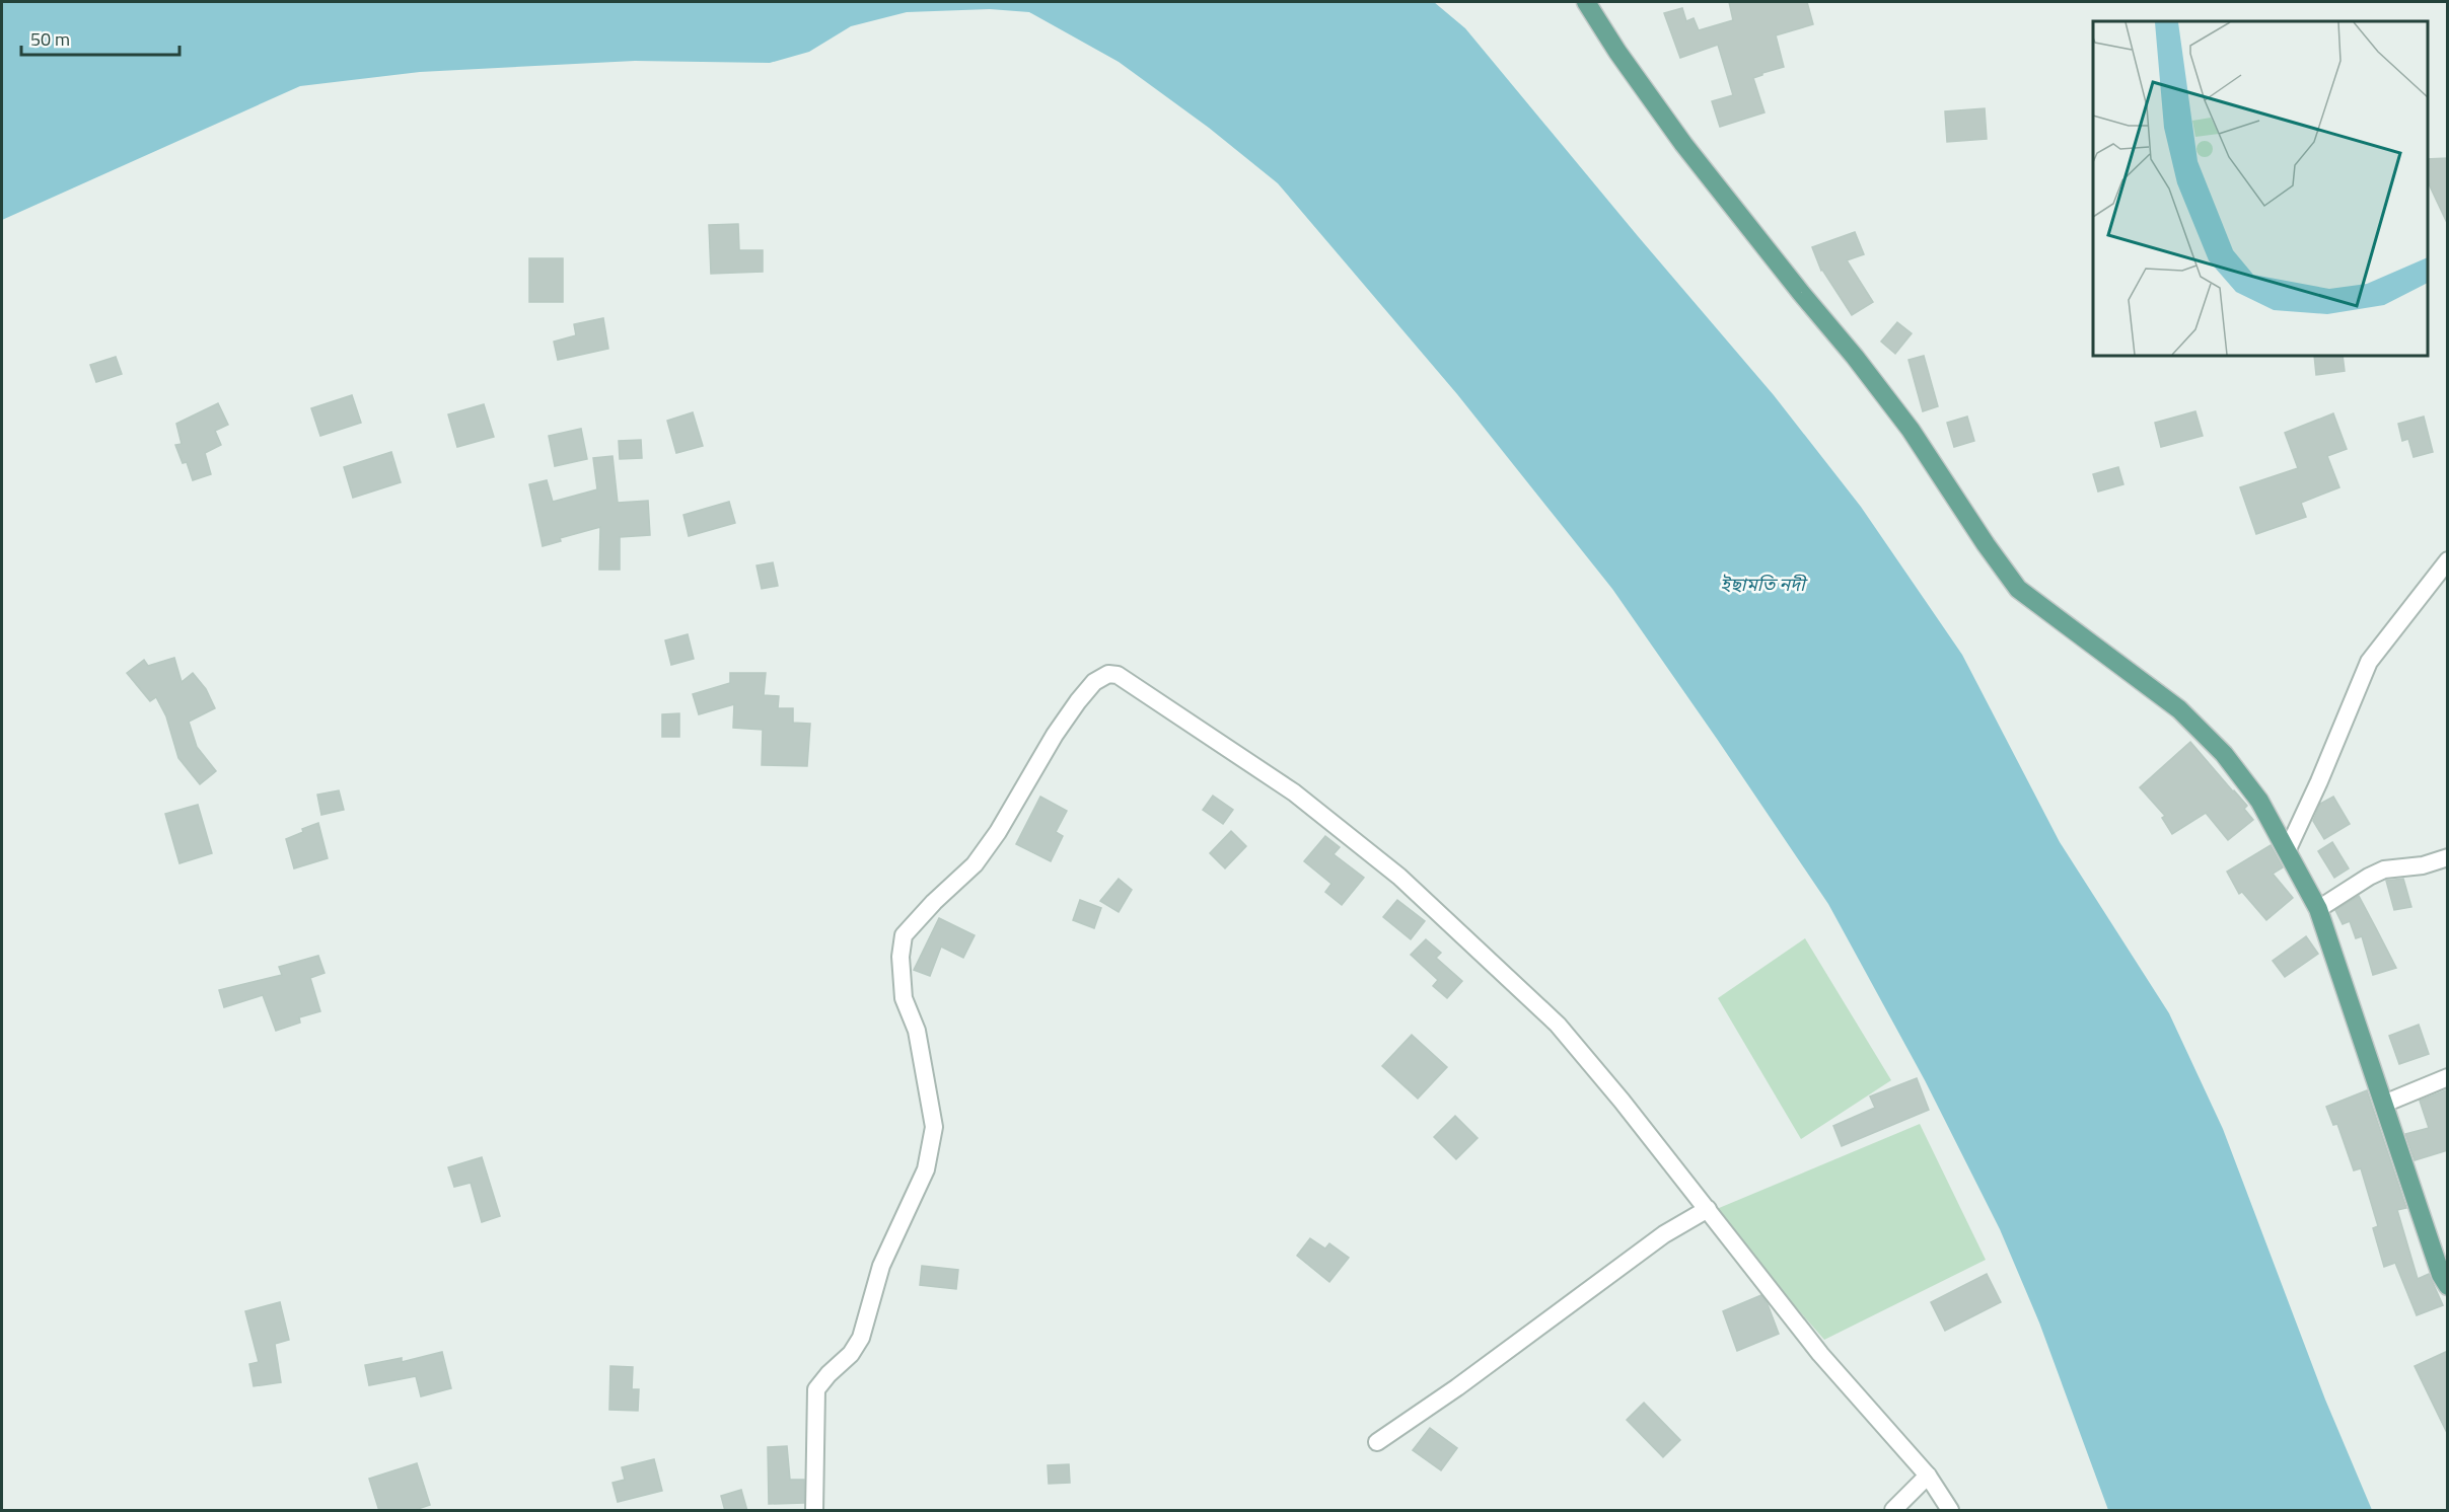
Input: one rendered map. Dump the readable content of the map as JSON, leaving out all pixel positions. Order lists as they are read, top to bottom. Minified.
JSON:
{"water":["ইছামতি নদী"],"scale_bar":"50 m"}
